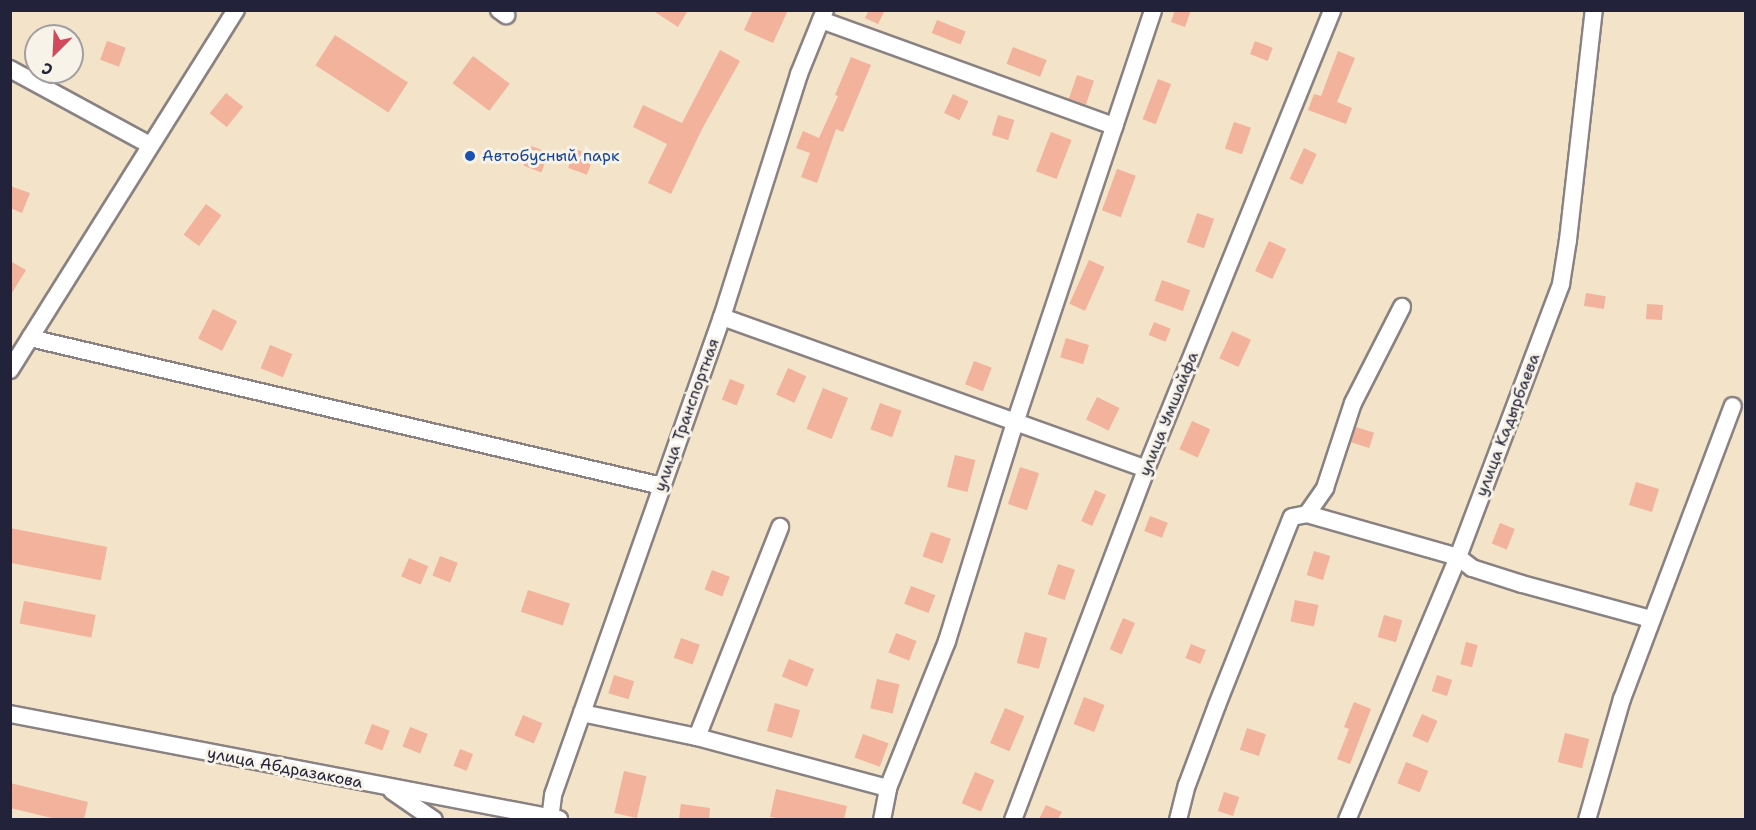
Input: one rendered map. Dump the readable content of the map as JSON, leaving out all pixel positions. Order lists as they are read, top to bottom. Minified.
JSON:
{"streets":{"street":["улица Умшайфа","улица Транспортная","улица Кадырбаева","улица Абдразакова"]},"crossings":[["улица Транспортная","улица Абдразакова"]],"places":["Автобусный парк"],"north":"bottom left"}
